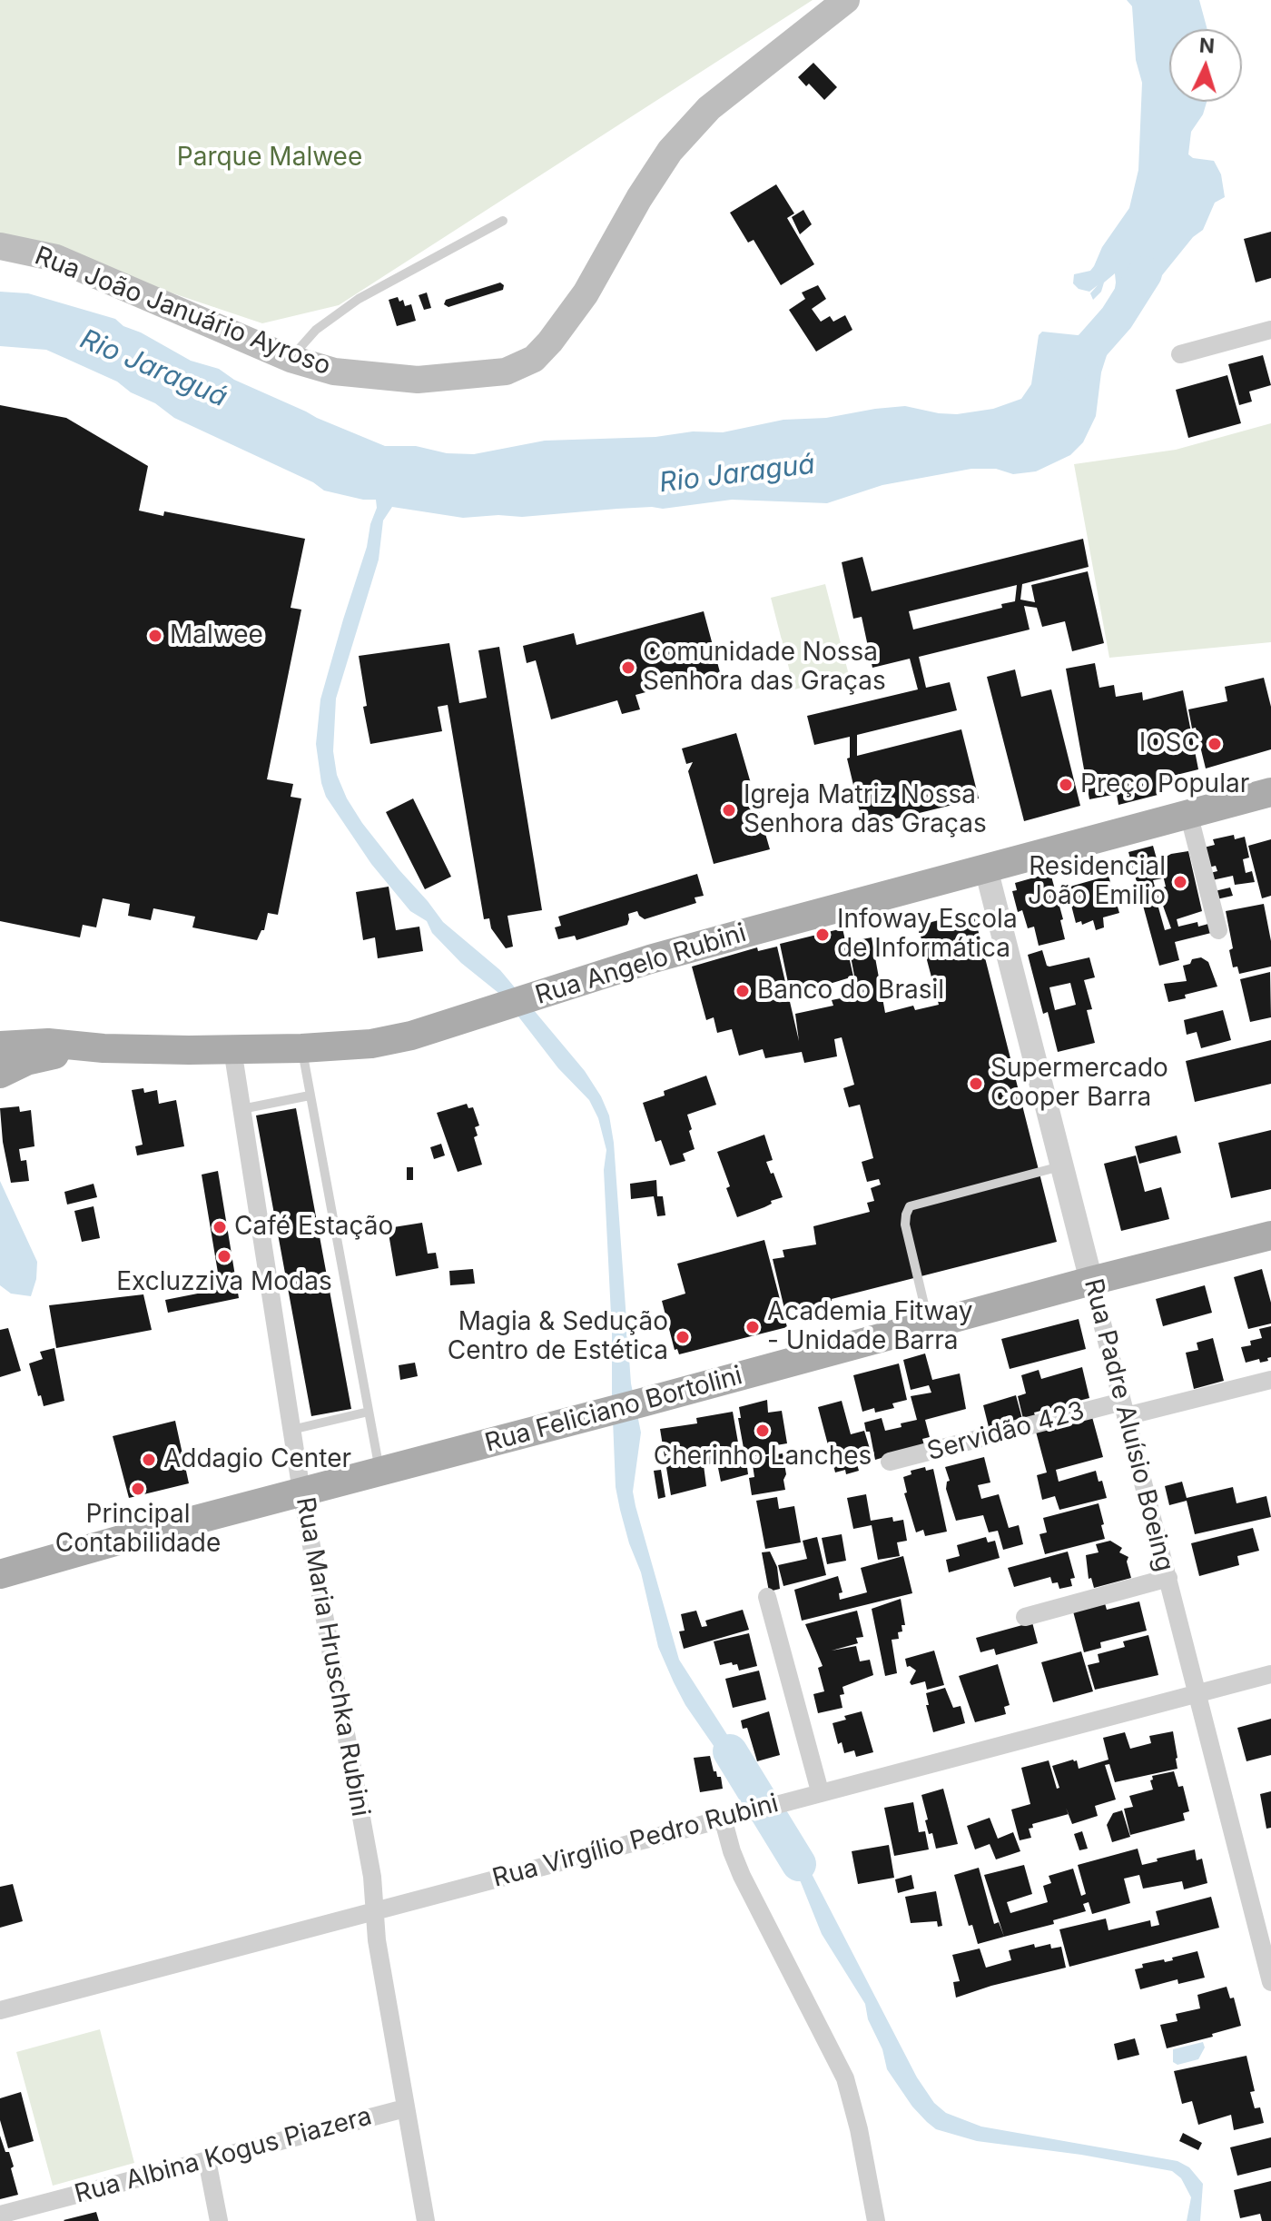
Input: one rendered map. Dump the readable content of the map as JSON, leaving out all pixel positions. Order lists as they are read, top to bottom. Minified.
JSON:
{"streets":{"main road":["Rua João Januário Ayroso","Rua Angelo Rubini","Rua Feliciano Bortolini"],"street":["Rua Padre Aluísio Boeing","Servidão 423","Rua Maria Hruschka Rubini","Rua Virgílio Pedro Rubini","Rua Albina Kogus Piazera"]},"crossings":[["Rua Angelo Rubini","Rua Padre Aluísio Boeing"],["Rua Angelo Rubini","Rua Maria Hruschka Rubini"],["Rua Feliciano Bortolini","Rua Padre Aluísio Boeing"],["Rua Feliciano Bortolini","Rua Maria Hruschka Rubini"],["Rua Padre Aluísio Boeing","Servidão 423"],["Rua Padre Aluísio Boeing","Rua Virgílio Pedro Rubini"],["Rua Maria Hruschka Rubini","Rua Virgílio Pedro Rubini"],["Rua Maria Hruschka Rubini","Rua Albina Kogus Piazera"]],"water":["Rio Jaraguá"],"parks":["Parque Malwee"],"places":["Malwee","Comunidade Nossa Senhora das Graças","IOSC","Preço Popular","Igreja Matriz Nossa Senhora das Graças","Residencial João Emilio","Infoway Escola de Informática","Banco do Brasil","Supermercado Cooper Barra","Café Estação","Excluzziva Modas","Academia Fitway - Unidade Barra","Magia & Sedução Centro de Estética","Cherinho Lanches","Addagio Center","Principal Contabilidade"],"north":"top"}
